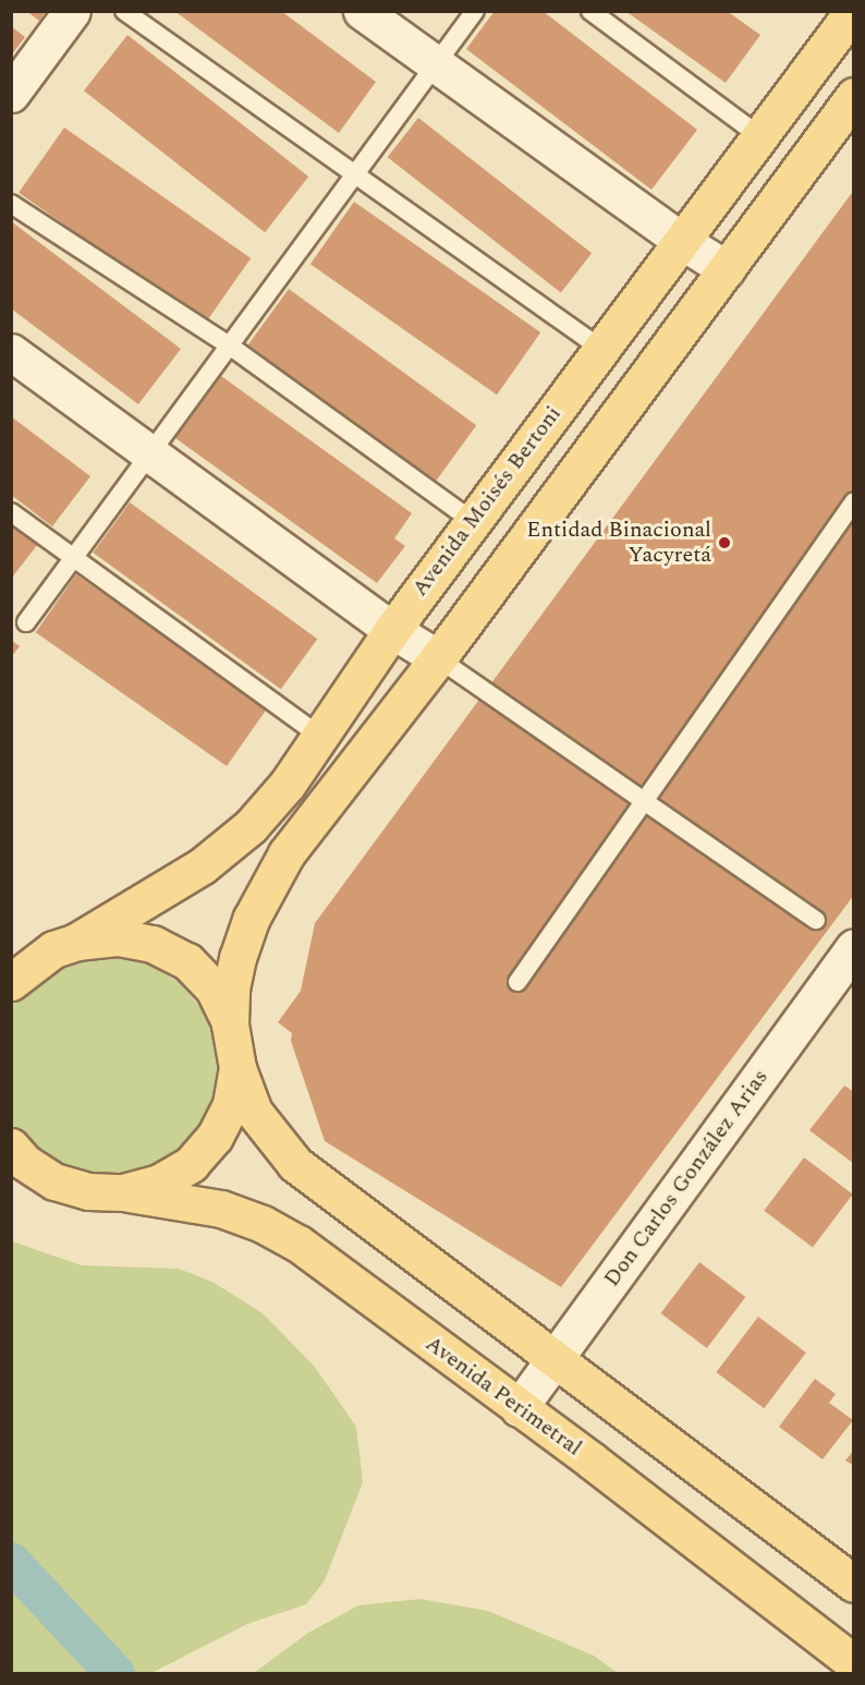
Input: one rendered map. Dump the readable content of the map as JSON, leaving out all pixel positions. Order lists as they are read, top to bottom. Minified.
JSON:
{"streets":{"main road":["Avenida Moisés Bertoni","Avenida Perimetral"],"street":["Don Carlos González Arias"]},"crossings":[["Avenida Moisés Bertoni","Avenida Perimetral"],["Don Carlos González Arias","Avenida Perimetral"]],"places":["Entidad Binacional Yacyretá"]}
